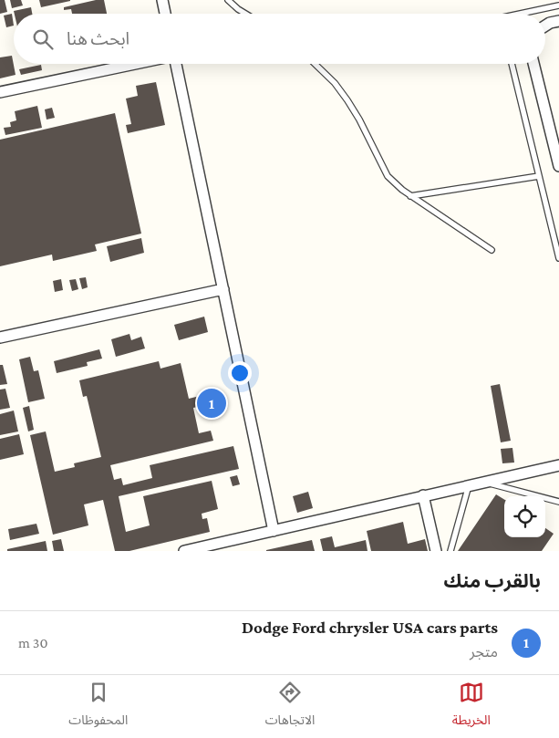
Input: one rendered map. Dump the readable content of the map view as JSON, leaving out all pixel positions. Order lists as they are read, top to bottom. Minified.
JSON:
{"page":{"search":"ابحث هنا","pins":"1","heading":"بالقرب منك","list":[{"mark":"1","name":"Dodge Ford chrysler USA cars parts","note":"متجر","value":"30 m"}],"nav":["الخريطة","الاتجاهات","المحفوظات"]}}
